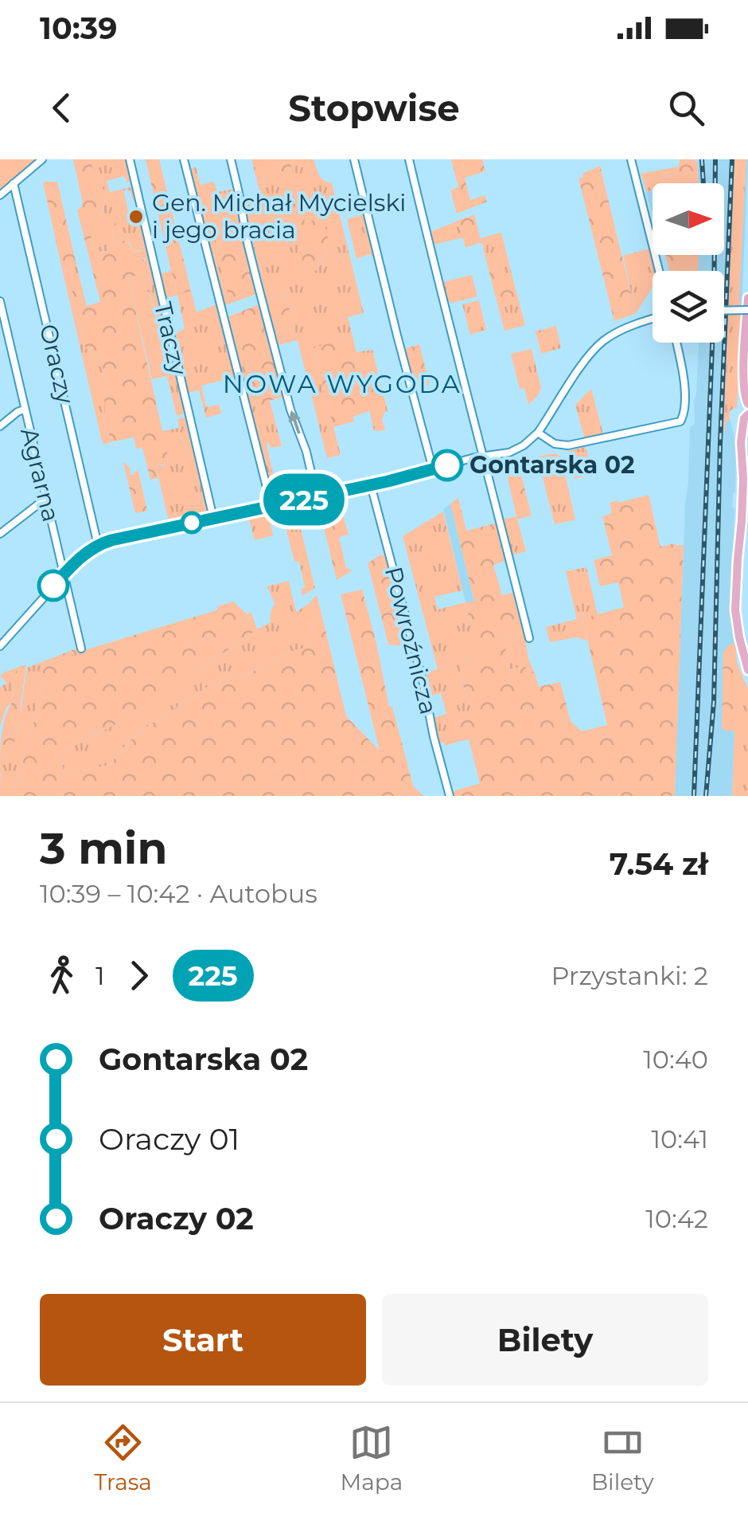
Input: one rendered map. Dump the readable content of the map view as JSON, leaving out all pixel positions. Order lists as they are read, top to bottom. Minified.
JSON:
{"streets":{"street":["Traczy","Oraczy","Agrarna","Powroźnicza"]},"districts":["NOWA WYGODA"],"places":["Gen. Michał Mycielski i jego bracia","Gontarska 02"],"lines":["bus line 225"],"north":"right","page":{"status":"10:39","header":"Stopwise","on_map":"225","heading":["3 min","10:39 – 10:42 · Autobus","7.54 zł"],"legs":["1","225","Przystanki: 2"],"list":[{"name":"Gontarska 02","value":"10:40"},{"name":"Oraczy 01","value":"10:41"},{"name":"Oraczy 02","value":"10:42"}],"buttons":["Start","Bilety"],"tabs":["Trasa","Mapa","Bilety"]}}
